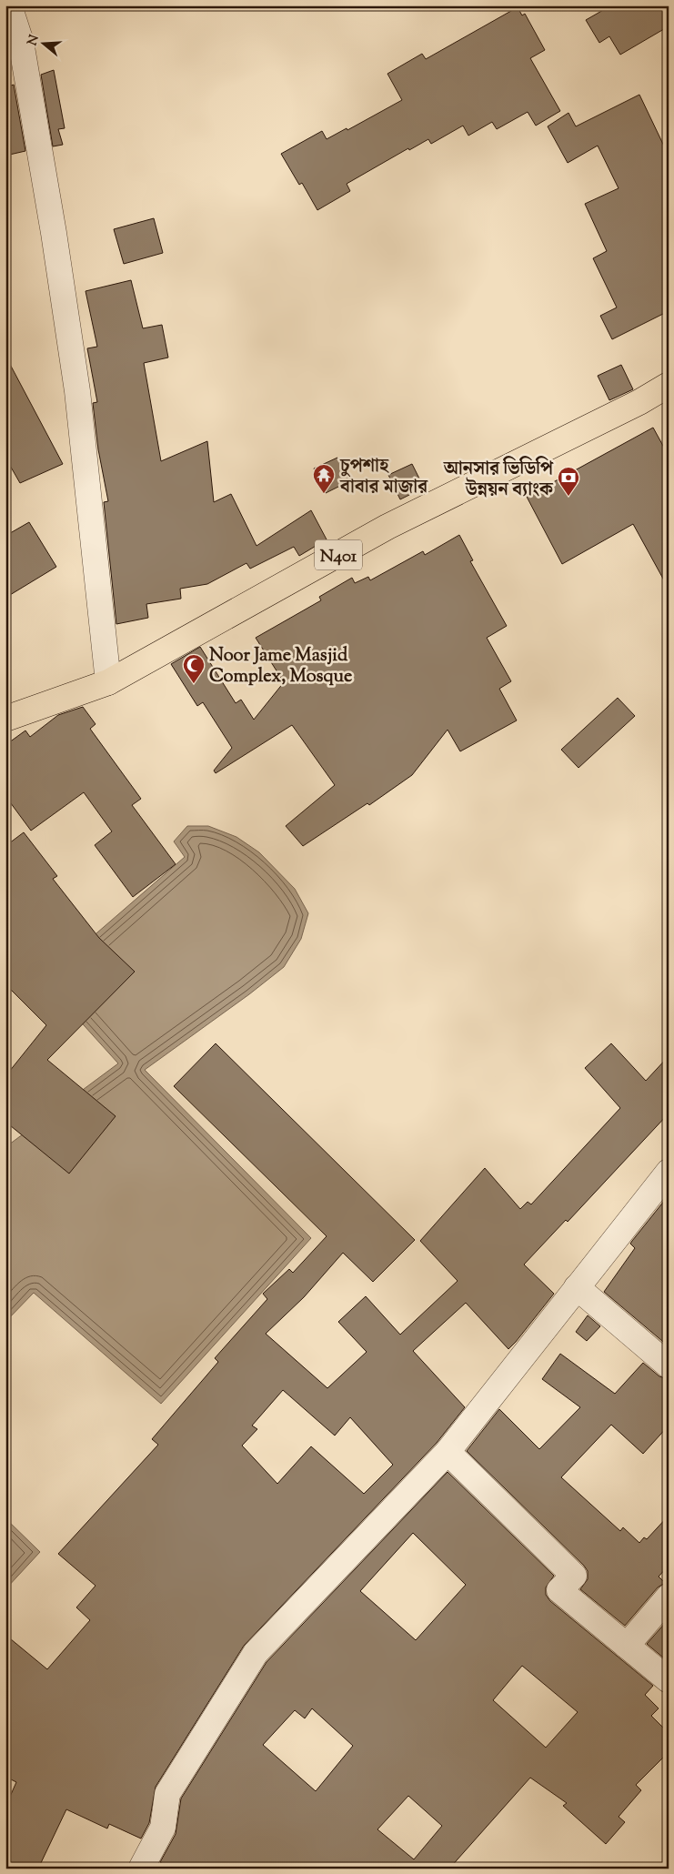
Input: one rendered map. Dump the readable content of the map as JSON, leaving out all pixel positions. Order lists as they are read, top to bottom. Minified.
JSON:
{"streets":{"highway":["N401"]},"places":{"temple":["চুপশাহ বাবার মাজার"],"bank":["আনসার ভিডিপি উন্নয়ন ব্যাংক"],"mosque":["Noor Jame Masjid Complex, Mosque"]},"north":"left"}
